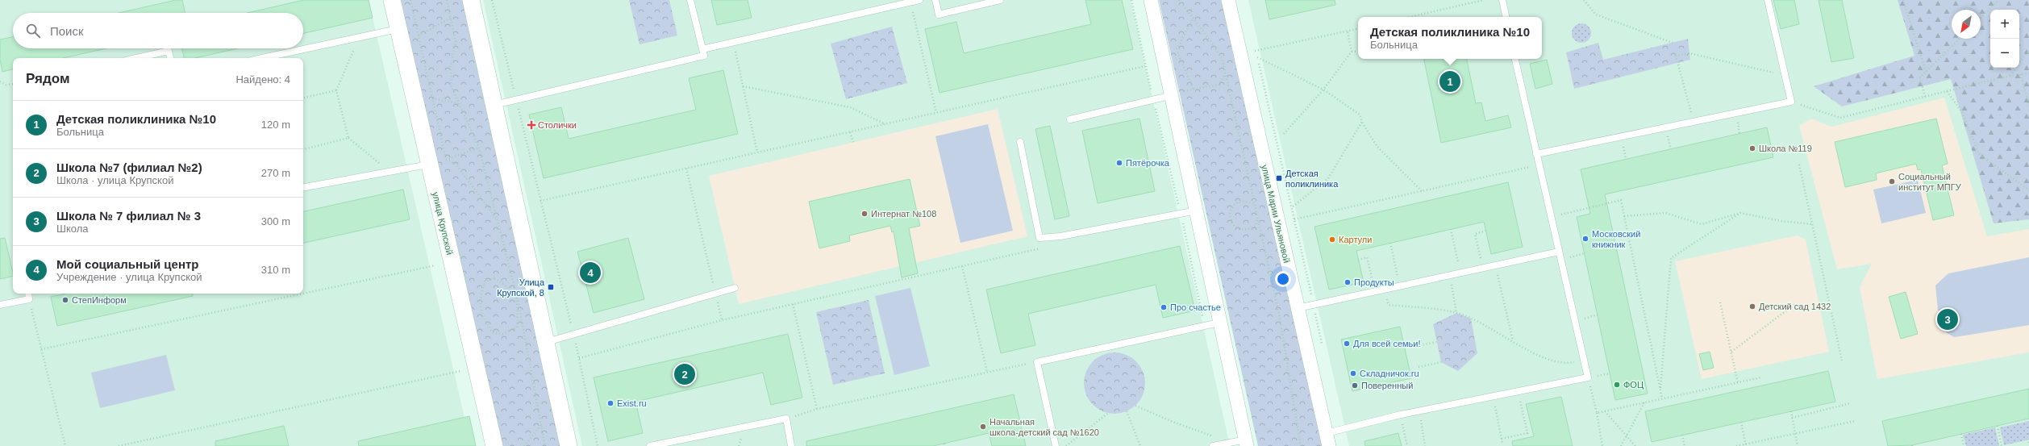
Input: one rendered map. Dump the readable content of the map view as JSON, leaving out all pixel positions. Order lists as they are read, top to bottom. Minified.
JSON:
{"streets":{"street":["улица Марии Ульяновой","улица Крупской"]},"places":{"health":["Столички"],"other":["Школа №119","Пятёрочка","Социальный институт МПГУ","Интернат №108","Московский книжник","Картули","Продукты","СтепИнформ","Детский сад 1432","Про счастье","Для всей семьи!","Складничок.ru","ФОЦ","Поверенный","Exist.ru","Начальная школа-детский сад №1620"],"transit":["Детская поликлиника","Улица Крупской, 8"]},"north":"bottom left","page":{"map_buttons":["+","−"],"search":"Поиск","popup":["Детская поликлиника №10","Больница"],"heading":["Рядом","Найдено: 4"],"pins":["1","4","3","2"],"list":[{"mark":"1","name":"Детская поликлиника №10","note":"Больница","value":"120 m"},{"mark":"2","name":"Школа №7 (филиал №2)","note":"Школа · улица Крупской","value":"270 m"},{"mark":"3","name":"Школа № 7 филиал № 3","note":"Школа","value":"300 m"},{"mark":"4","name":"Мой социальный центр","note":"Учреждение · улица Крупской","value":"310 m"}]}}
